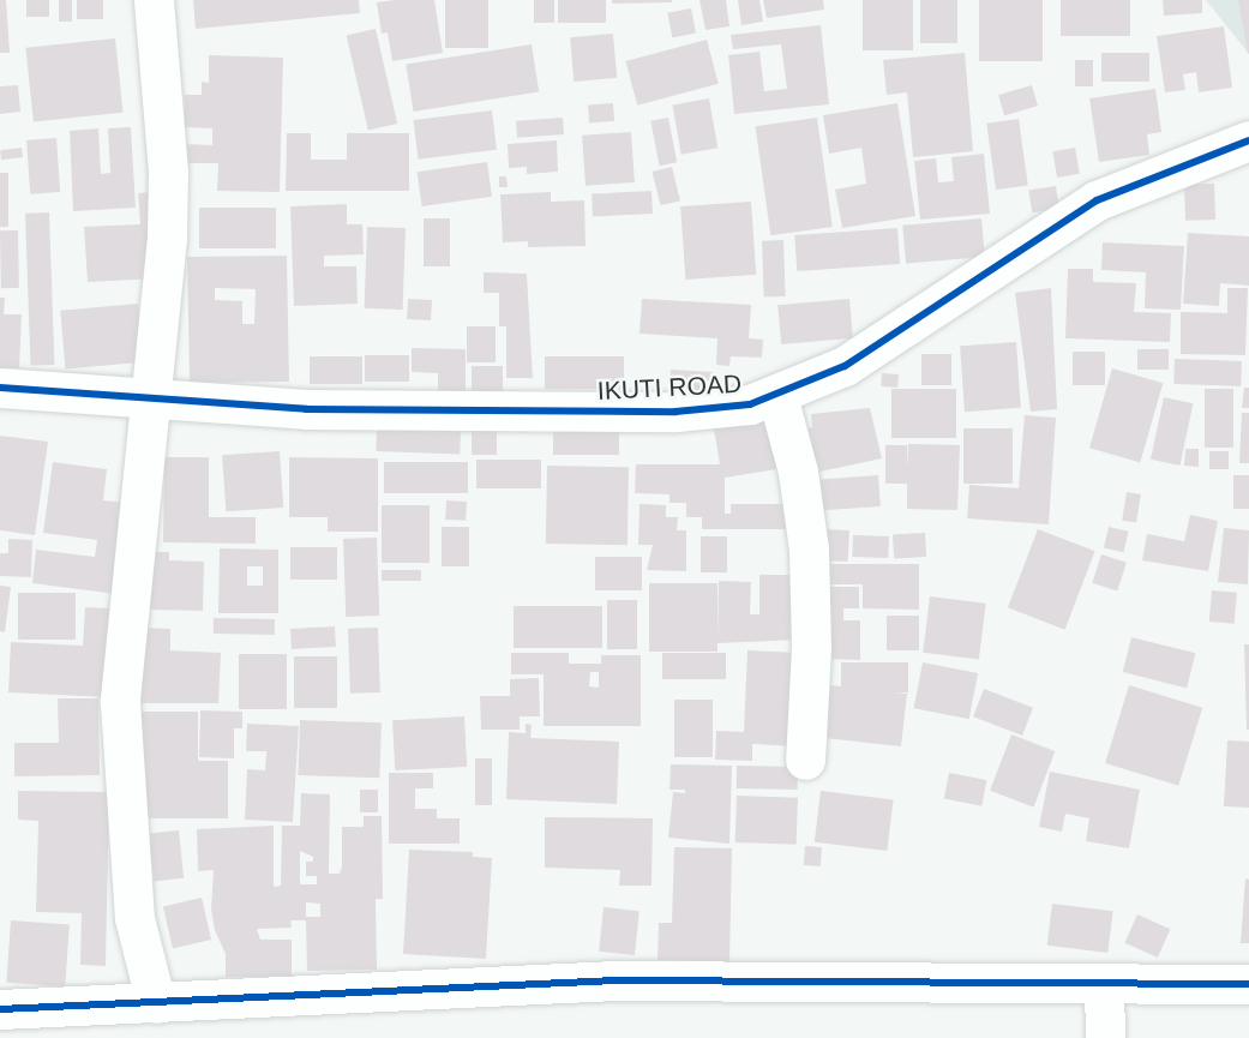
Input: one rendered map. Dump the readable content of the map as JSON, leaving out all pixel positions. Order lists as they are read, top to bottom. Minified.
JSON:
{"streets":{"street":["IKUTI ROAD"]}}
